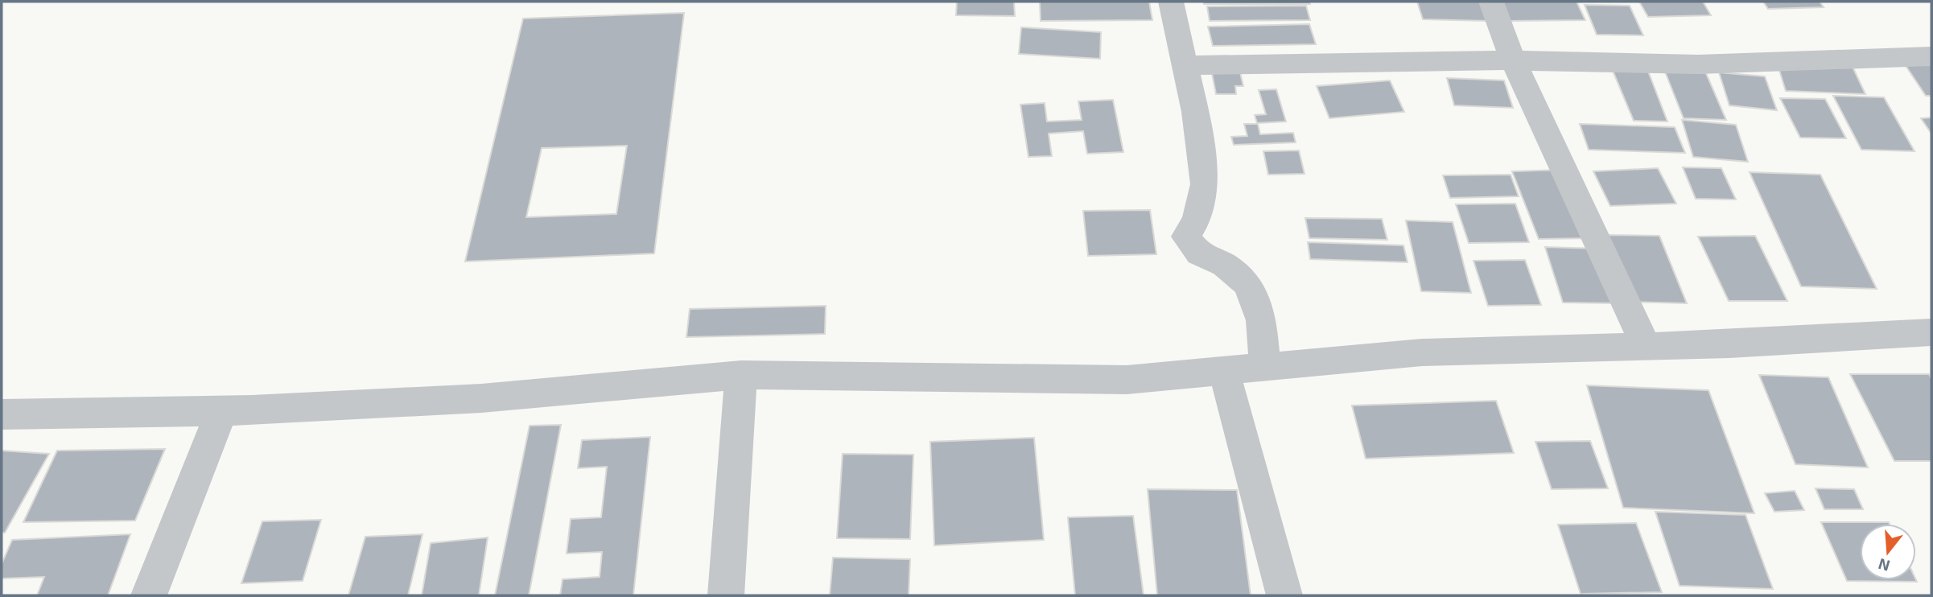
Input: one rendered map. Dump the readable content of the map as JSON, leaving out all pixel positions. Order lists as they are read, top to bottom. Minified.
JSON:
{"north":"bottom"}
